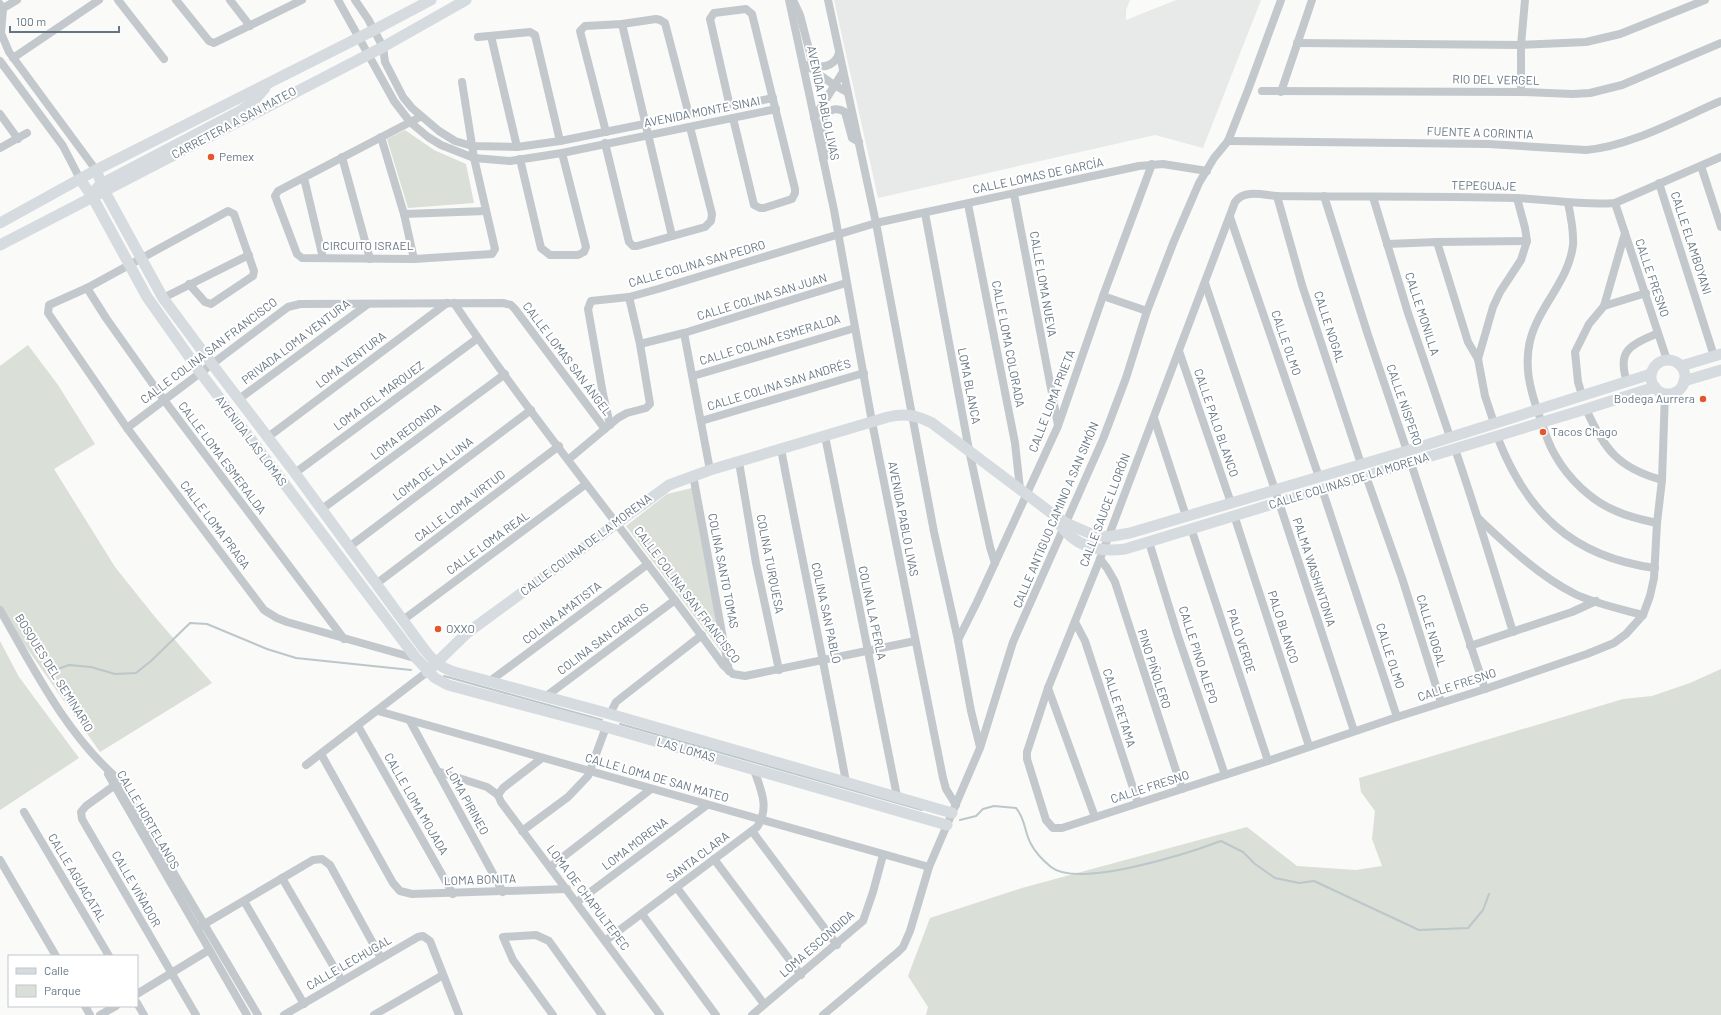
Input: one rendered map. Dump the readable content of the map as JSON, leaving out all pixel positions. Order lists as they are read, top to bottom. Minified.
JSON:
{"streets":{"street":["RIO DEL VERGEL","AVENIDA PABLO LIVAS","AVENIDA MONTE SINAI","CARRETERA A SAN MATEO","FUENTE A CORINTIA","CALLE LOMAS DE GARCÍA","TEPEGUAJE","CALLE ELAMBOYANI","CIRCUITO ISRAEL","CALLE COLINA SAN PEDRO","CALLE FRESNO","CALLE LOMA NUEVA","CALLE COLINA SAN JUAN","CALLE MONILLA","CALLE NOGAL","CALLE COLINA ESMERALDA","PRIVADA LOMA VENTURA","CALLE OLMO","CALLE LOMA COLORADA","CALLE COLINA SAN FRANCISCO","CALLE LOMAS SAN ÁNGEL","LOMA VENTURA","CALLE COLINA SAN ANDRÉS","LOMA BLANCA","LOMA DEL MARQUEZ","CALLE LOMA PRIETA","CALLE NÍSPERO","CALLE PALO BLANCO","LOMA REDONDA","AVENIDA LAS LOMAS","CALLE LOMA ESMERALDA","LOMA DE LA LUNA","CALLE COLINAS DE LA MORENA","CALLE LOMA VIRTUD","CALLE SAUCE LLORÓN","CALLE ANTIGUO CAMINO A SAN SIMÓN","CALLE LOMA PRAGA","CALLE LOMA REAL","CALLE COLINA DE LA MORENA","COLINA TURQUESA","COLINA SANTO TOMAS","PALMA WASHINTONIA","COLINA AMATISTA","COLINA SAN PABLO","COLINA LA PERLA","PALO BLANCO","COLINA SAN CARLOS","PALO VERDE","CALLE PINO ALEPO","PINO PIÑOLERO","BOSQUES DEL SEMINARIO","CALLE RETAMA","LAS LOMAS","CALLE LOMA DE SAN MATEO","LOMA PIRINEO","CALLE LOMA MOJADA","CALLE HORTELANOS","LOMA MORENA","SANTA CLARA","CALLE AGUACATAL","LOMA BONITA","CALLE VIÑADOR","LOMA DE CHAPULTEPEC","LOMA ESCONDIDA","CALLE LECHUGAL"]},"crossings":[["AVENIDA PABLO LIVAS","CALLE COLINA SAN PEDRO"],["AVENIDA PABLO LIVAS","CALLE COLINA SAN JUAN"],["AVENIDA PABLO LIVAS","CALLE COLINA ESMERALDA"],["AVENIDA PABLO LIVAS","CALLE COLINA SAN FRANCISCO"],["AVENIDA PABLO LIVAS","CALLE COLINA SAN ANDRÉS"],["AVENIDA PABLO LIVAS","CALLE ANTIGUO CAMINO A SAN SIMÓN"],["AVENIDA PABLO LIVAS","CALLE COLINA DE LA MORENA"],["AVENIDA PABLO LIVAS","LAS LOMAS"],["AVENIDA MONTE SINAI","CARRETERA A SAN MATEO"],["AVENIDA MONTE SINAI","CIRCUITO ISRAEL"],["CARRETERA A SAN MATEO","AVENIDA LAS LOMAS"],["FUENTE A CORINTIA","CALLE ANTIGUO CAMINO A SAN SIMÓN"],["CALLE LOMAS DE GARCÍA","CALLE COLINA SAN PEDRO"],["CALLE LOMAS DE GARCÍA","CALLE LOMA NUEVA"],["CALLE LOMAS DE GARCÍA","CALLE LOMA COLORADA"],["CALLE LOMAS DE GARCÍA","LOMA BLANCA"],["CALLE LOMAS DE GARCÍA","CALLE LOMA PRIETA"],["CALLE LOMAS DE GARCÍA","CALLE ANTIGUO CAMINO A SAN SIMÓN"],["TEPEGUAJE","CALLE ELAMBOYANI"],["TEPEGUAJE","CALLE FRESNO"],["TEPEGUAJE","CALLE MONILLA"],["TEPEGUAJE","CALLE NOGAL"],["TEPEGUAJE","CALLE NÍSPERO"],["TEPEGUAJE","CALLE SAUCE LLORÓN"],["CALLE COLINA SAN PEDRO","CALLE LOMAS SAN ÁNGEL"],["CALLE FRESNO","CALLE NOGAL"],["CALLE FRESNO","CALLE OLMO"],["CALLE FRESNO","CALLE NÍSPERO"],["CALLE FRESNO","CALLE COLINAS DE LA MORENA"],["CALLE FRESNO","CALLE SAUCE LLORÓN"],["CALLE FRESNO","PALMA WASHINTONIA"],["CALLE FRESNO","PALO BLANCO"],["CALLE FRESNO","PALO VERDE"],["CALLE FRESNO","CALLE PINO ALEPO"],["CALLE FRESNO","PINO PIÑOLERO"],["CALLE FRESNO","CALLE RETAMA"],["CALLE LOMA NUEVA","CALLE LOMA PRIETA"],["CALLE MONILLA","CALLE COLINAS DE LA MORENA"],["CALLE NOGAL","CALLE COLINAS DE LA MORENA"],["PRIVADA LOMA VENTURA","CALLE COLINA SAN FRANCISCO"],["PRIVADA LOMA VENTURA","AVENIDA LAS LOMAS"],["CALLE OLMO","CALLE COLINAS DE LA MORENA"],["CALLE OLMO","CALLE SAUCE LLORÓN"],["CALLE LOMA COLORADA","CALLE LOMA PRIETA"],["CALLE LOMA COLORADA","CALLE COLINAS DE LA MORENA"],["CALLE COLINA SAN FRANCISCO","CALLE LOMAS SAN ÁNGEL"],["CALLE COLINA SAN FRANCISCO","LOMA VENTURA"],["CALLE COLINA SAN FRANCISCO","LOMA DEL MARQUEZ"],["CALLE COLINA SAN FRANCISCO","LOMA REDONDA"],["CALLE COLINA SAN FRANCISCO","AVENIDA LAS LOMAS"],["CALLE COLINA SAN FRANCISCO","CALLE LOMA ESMERALDA"],["CALLE COLINA SAN FRANCISCO","LOMA DE LA LUNA"],["CALLE COLINA SAN FRANCISCO","CALLE LOMA VIRTUD"],["CALLE COLINA SAN FRANCISCO","CALLE LOMA PRAGA"],["CALLE COLINA SAN FRANCISCO","CALLE LOMA REAL"],["CALLE COLINA SAN FRANCISCO","CALLE COLINA DE LA MORENA"],["CALLE COLINA SAN FRANCISCO","COLINA TURQUESA"],["CALLE COLINA SAN FRANCISCO","COLINA SANTO TOMAS"],["CALLE COLINA SAN FRANCISCO","COLINA AMATISTA"],["CALLE COLINA SAN FRANCISCO","COLINA SAN PABLO"],["CALLE COLINA SAN FRANCISCO","COLINA LA PERLA"],["CALLE COLINA SAN FRANCISCO","COLINA SAN CARLOS"],["LOMA VENTURA","AVENIDA LAS LOMAS"],["LOMA BLANCA","CALLE LOMA PRIETA"],["LOMA BLANCA","CALLE COLINAS DE LA MORENA"],["LOMA DEL MARQUEZ","AVENIDA LAS LOMAS"],["CALLE LOMA PRIETA","CALLE COLINAS DE LA MORENA"],["CALLE NÍSPERO","CALLE COLINAS DE LA MORENA"],["CALLE PALO BLANCO","CALLE COLINAS DE LA MORENA"],["CALLE PALO BLANCO","CALLE SAUCE LLORÓN"],["LOMA REDONDA","AVENIDA LAS LOMAS"],["AVENIDA LAS LOMAS","LOMA DE LA LUNA"],["AVENIDA LAS LOMAS","CALLE LOMA VIRTUD"],["AVENIDA LAS LOMAS","CALLE LOMA PRAGA"],["AVENIDA LAS LOMAS","CALLE LOMA REAL"],["AVENIDA LAS LOMAS","CALLE COLINA DE LA MORENA"],["AVENIDA LAS LOMAS","LAS LOMAS"],["CALLE LOMA ESMERALDA","CALLE LOMA PRAGA"],["CALLE COLINAS DE LA MORENA","CALLE SAUCE LLORÓN"],["CALLE COLINAS DE LA MORENA","CALLE ANTIGUO CAMINO A SAN SIMÓN"],["CALLE COLINAS DE LA MORENA","CALLE COLINA DE LA MORENA"],["CALLE COLINAS DE LA MORENA","PALMA WASHINTONIA"],["CALLE COLINAS DE LA MORENA","PALO BLANCO"],["CALLE COLINAS DE LA MORENA","PALO VERDE"],["CALLE COLINAS DE LA MORENA","CALLE PINO ALEPO"],["CALLE COLINAS DE LA MORENA","PINO PIÑOLERO"],["CALLE SAUCE LLORÓN","PALMA WASHINTONIA"],["CALLE SAUCE LLORÓN","PINO PIÑOLERO"],["CALLE SAUCE LLORÓN","CALLE RETAMA"],["CALLE ANTIGUO CAMINO A SAN SIMÓN","LAS LOMAS"],["CALLE ANTIGUO CAMINO A SAN SIMÓN","CALLE LOMA DE SAN MATEO"],["CALLE LOMA PRAGA","CALLE COLINA DE LA MORENA"],["CALLE LOMA PRAGA","LAS LOMAS"],["CALLE COLINA DE LA MORENA","COLINA TURQUESA"],["CALLE COLINA DE LA MORENA","COLINA SANTO TOMAS"],["CALLE COLINA DE LA MORENA","COLINA SAN PABLO"],["CALLE COLINA DE LA MORENA","COLINA LA PERLA"],["CALLE COLINA DE LA MORENA","LAS LOMAS"],["CALLE COLINA DE LA MORENA","CALLE LOMA DE SAN MATEO"],["CALLE COLINA DE LA MORENA","CALLE LOMA MOJADA"],["CALLE COLINA DE LA MORENA","LOMA BONITA"],["COLINA AMATISTA","LAS LOMAS"],["COLINA SAN PABLO","LAS LOMAS"],["COLINA LA PERLA","LAS LOMAS"],["COLINA SAN CARLOS","LAS LOMAS"],["BOSQUES DEL SEMINARIO","CALLE HORTELANOS"],["CALLE LOMA DE SAN MATEO","LOMA PIRINEO"],["CALLE LOMA DE SAN MATEO","LOMA MORENA"],["CALLE LOMA DE SAN MATEO","SANTA CLARA"],["CALLE LOMA DE SAN MATEO","LOMA ESCONDIDA"],["LOMA PIRINEO","LOMA BONITA"],["CALLE LOMA MOJADA","LOMA BONITA"],["CALLE HORTELANOS","CALLE VIÑADOR"],["LOMA MORENA","LOMA DE CHAPULTEPEC"],["SANTA CLARA","LOMA DE CHAPULTEPEC"],["LOMA BONITA","LOMA DE CHAPULTEPEC"]],"places":["Pemex","Bodega Aurrera","Tacos Chago","OXXO"],"legend":["Calle","Parque"],"scale_bar":"100 m"}
